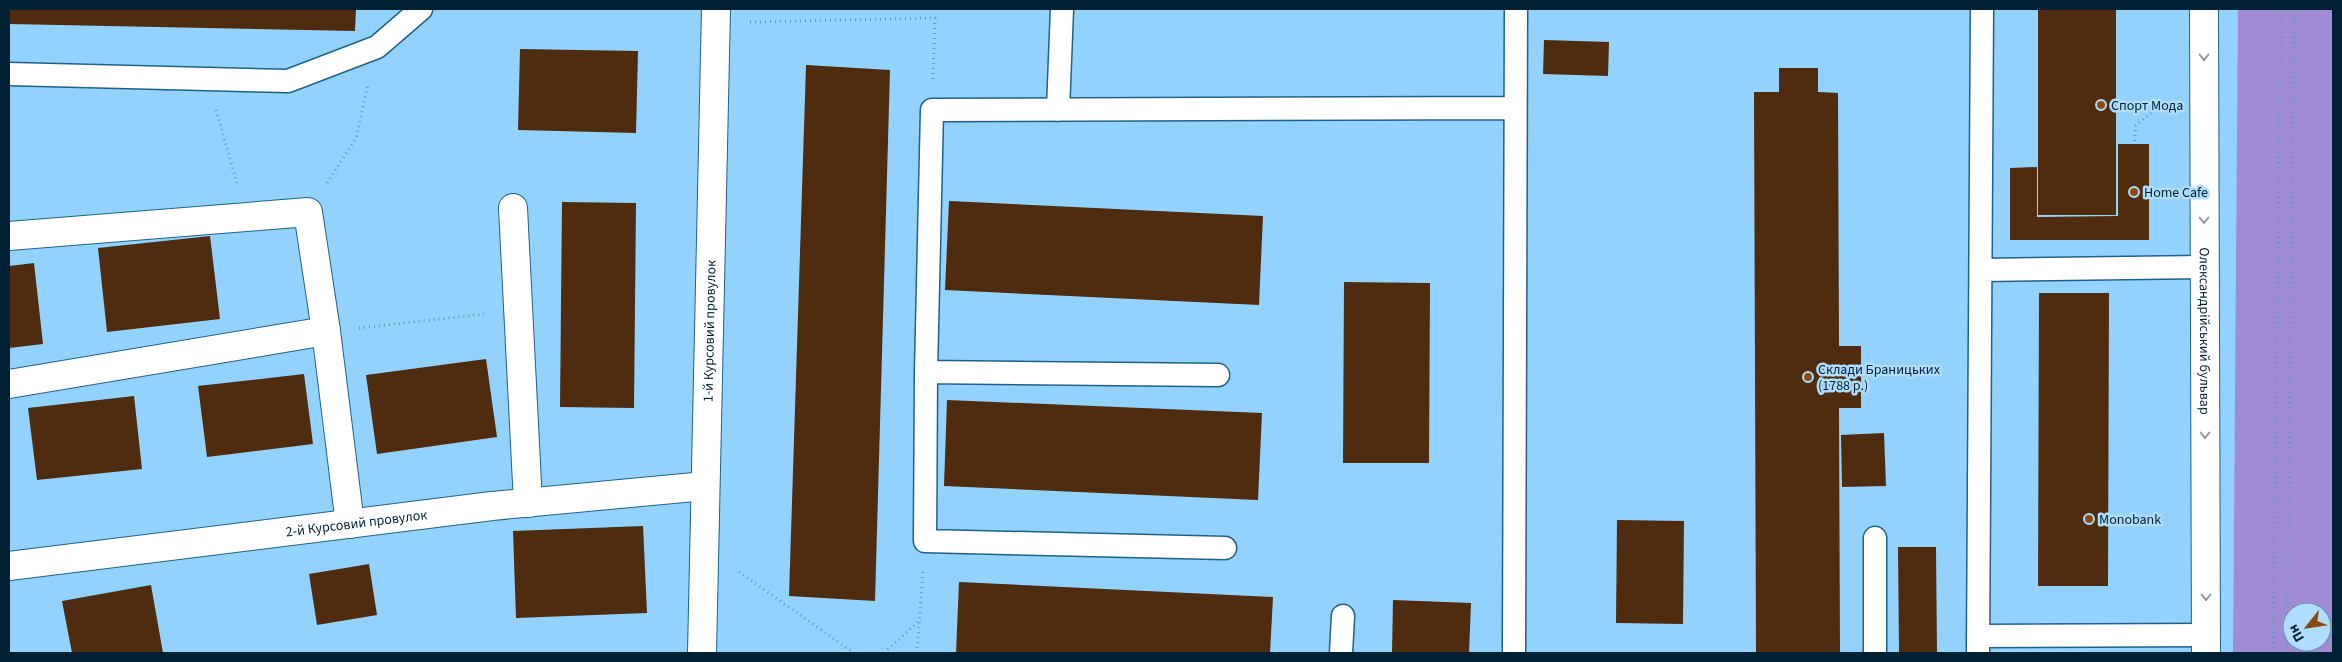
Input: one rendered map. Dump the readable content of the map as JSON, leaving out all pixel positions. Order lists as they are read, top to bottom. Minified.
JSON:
{"streets":{"street":["1-й Курсовий провулок","Олександрійський бульвар","2-й Курсовий провулок"]},"crossings":[["1-й Курсовий провулок","2-й Курсовий провулок"]],"one_way":["Олександрійський бульвар"],"places":["Спорт Мода","Home Cafe","Склади Браницьких (1788 р.)","Monobank"],"north":"bottom left"}
